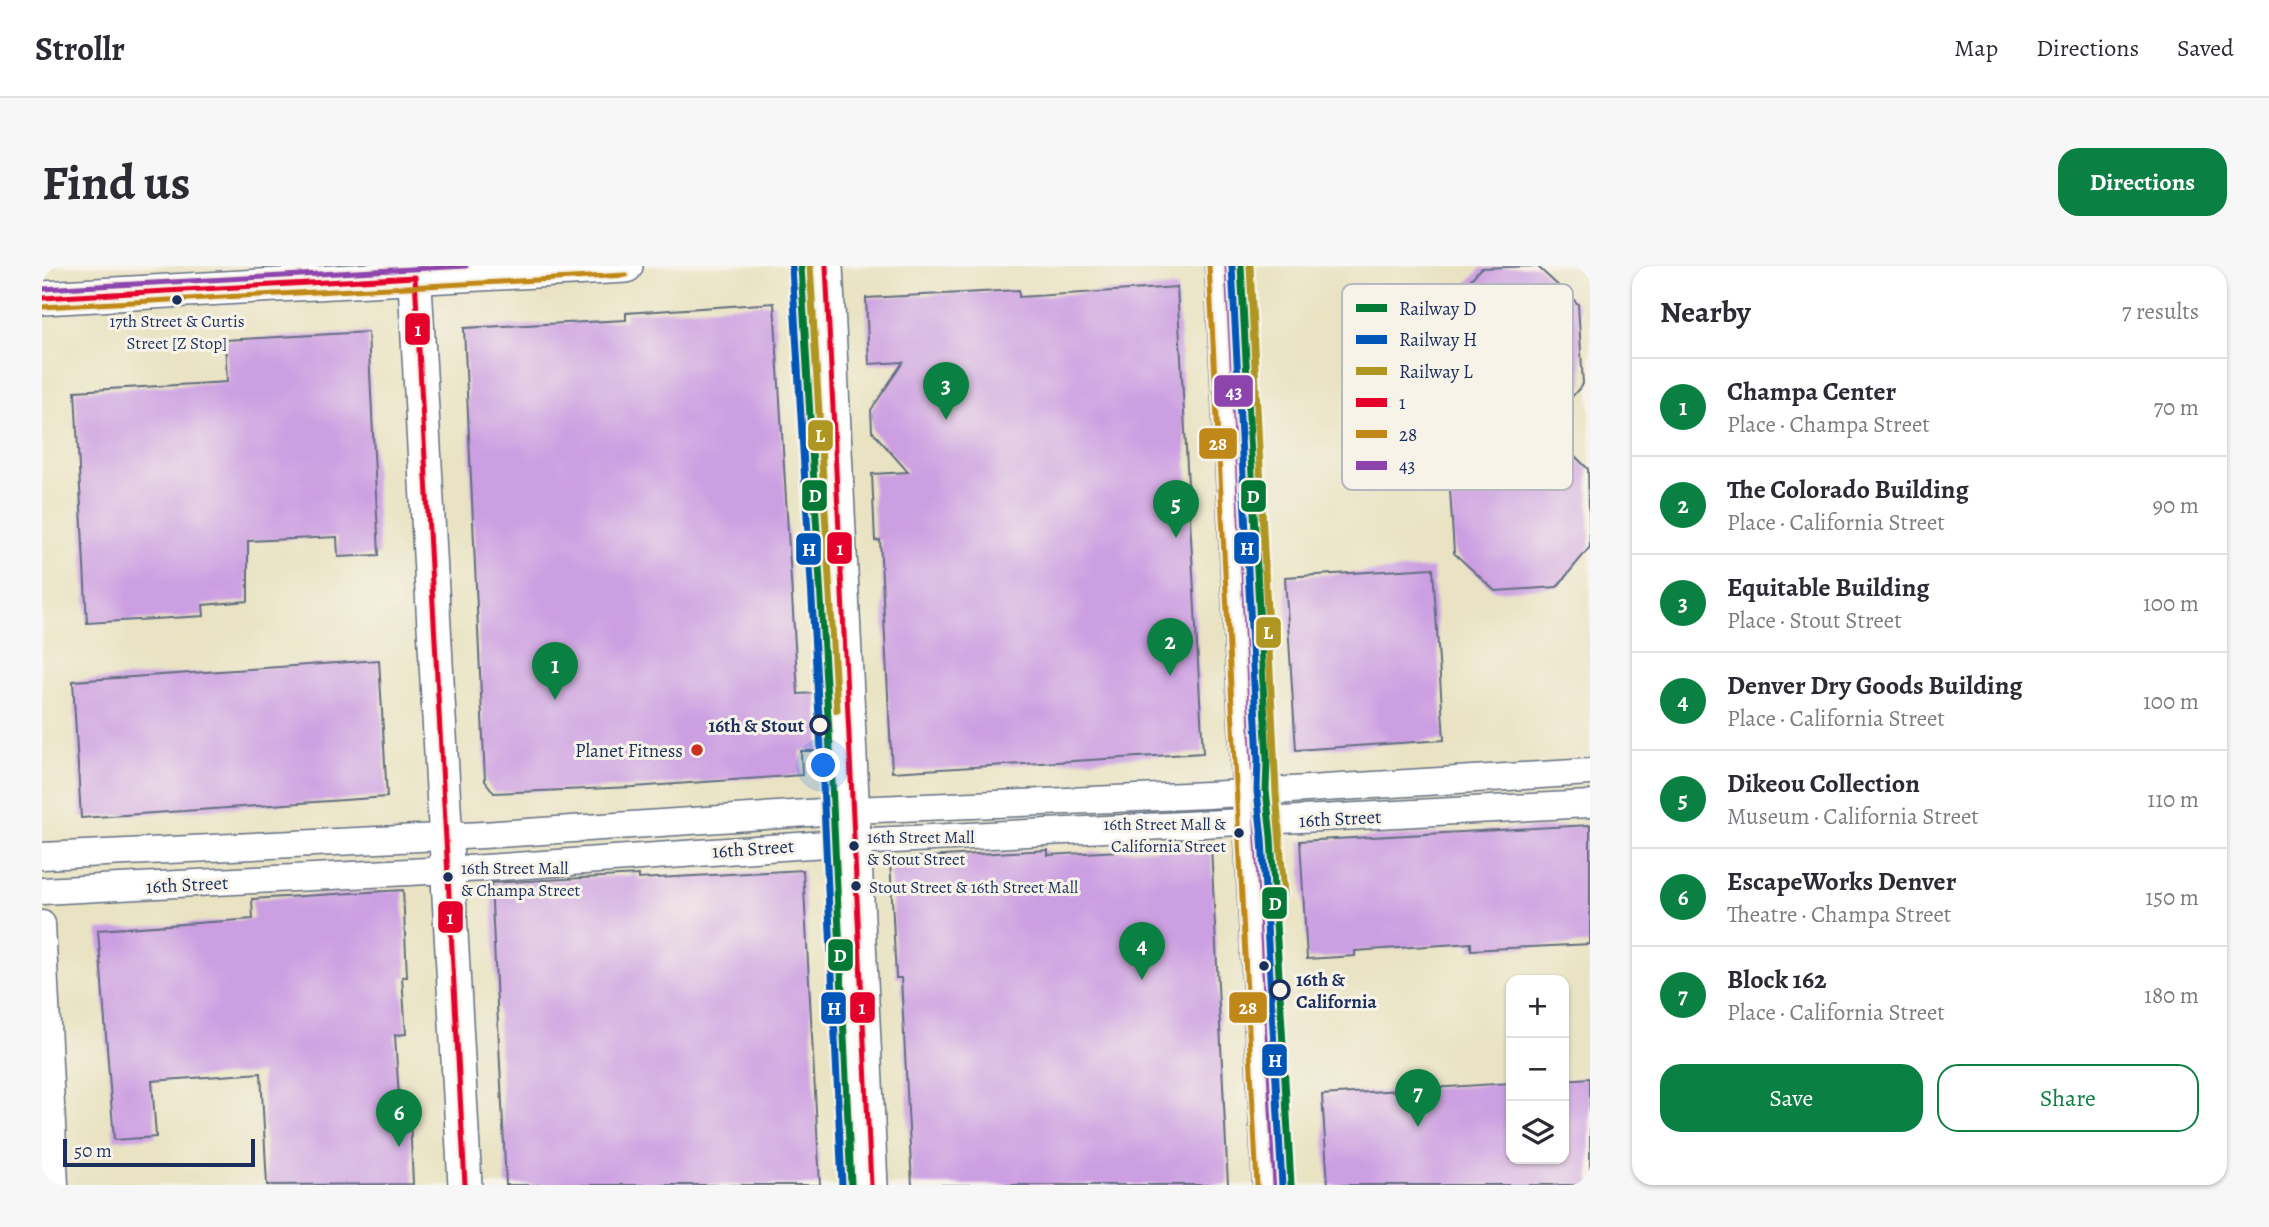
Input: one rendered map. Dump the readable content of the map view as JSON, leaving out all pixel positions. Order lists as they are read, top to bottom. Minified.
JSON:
{"streets":{"street":["16th Street"]},"places":["17th Street & Curtis Street [Z Stop]","16th & Stout","Planet Fitness","16th Street Mall & California Street","16th Street Mall & Stout Street","16th Street Mall & Champa Street","Stout Street & 16th Street Mall","16th & California"],"lines":["rail line D","rail line H","rail line L","transit line 1","transit line 28","transit line 43"],"legend":["Railway D","Railway H","Railway L","1","28","43"],"scale_bar":"50 m","page":{"header":"Strollr","nav":["Map","Directions","Saved"],"buttons":["Directions",["Save","Share"]],"title":"Find us","heading":["Nearby","7 results"],"list":[{"mark":"1","name":"Champa Center","note":"Place · Champa Street","value":"70 m"},{"mark":"2","name":"The Colorado Building","note":"Place · California Street","value":"90 m"},{"mark":"3","name":"Equitable Building","note":"Place · Stout Street","value":"100 m"},{"mark":"4","name":"Denver Dry Goods Building","note":"Place · California Street","value":"100 m"},{"mark":"5","name":"Dikeou Collection","note":"Museum · California Street","value":"110 m"},{"mark":"6","name":"EscapeWorks Denver","note":"Theatre · Champa Street","value":"150 m"},{"mark":"7","name":"Block 162","note":"Place · California Street","value":"180 m"}],"pins":["3","5","2","1","4","7","6"],"map_buttons":["+","−"],"scale":"50 m"}}
